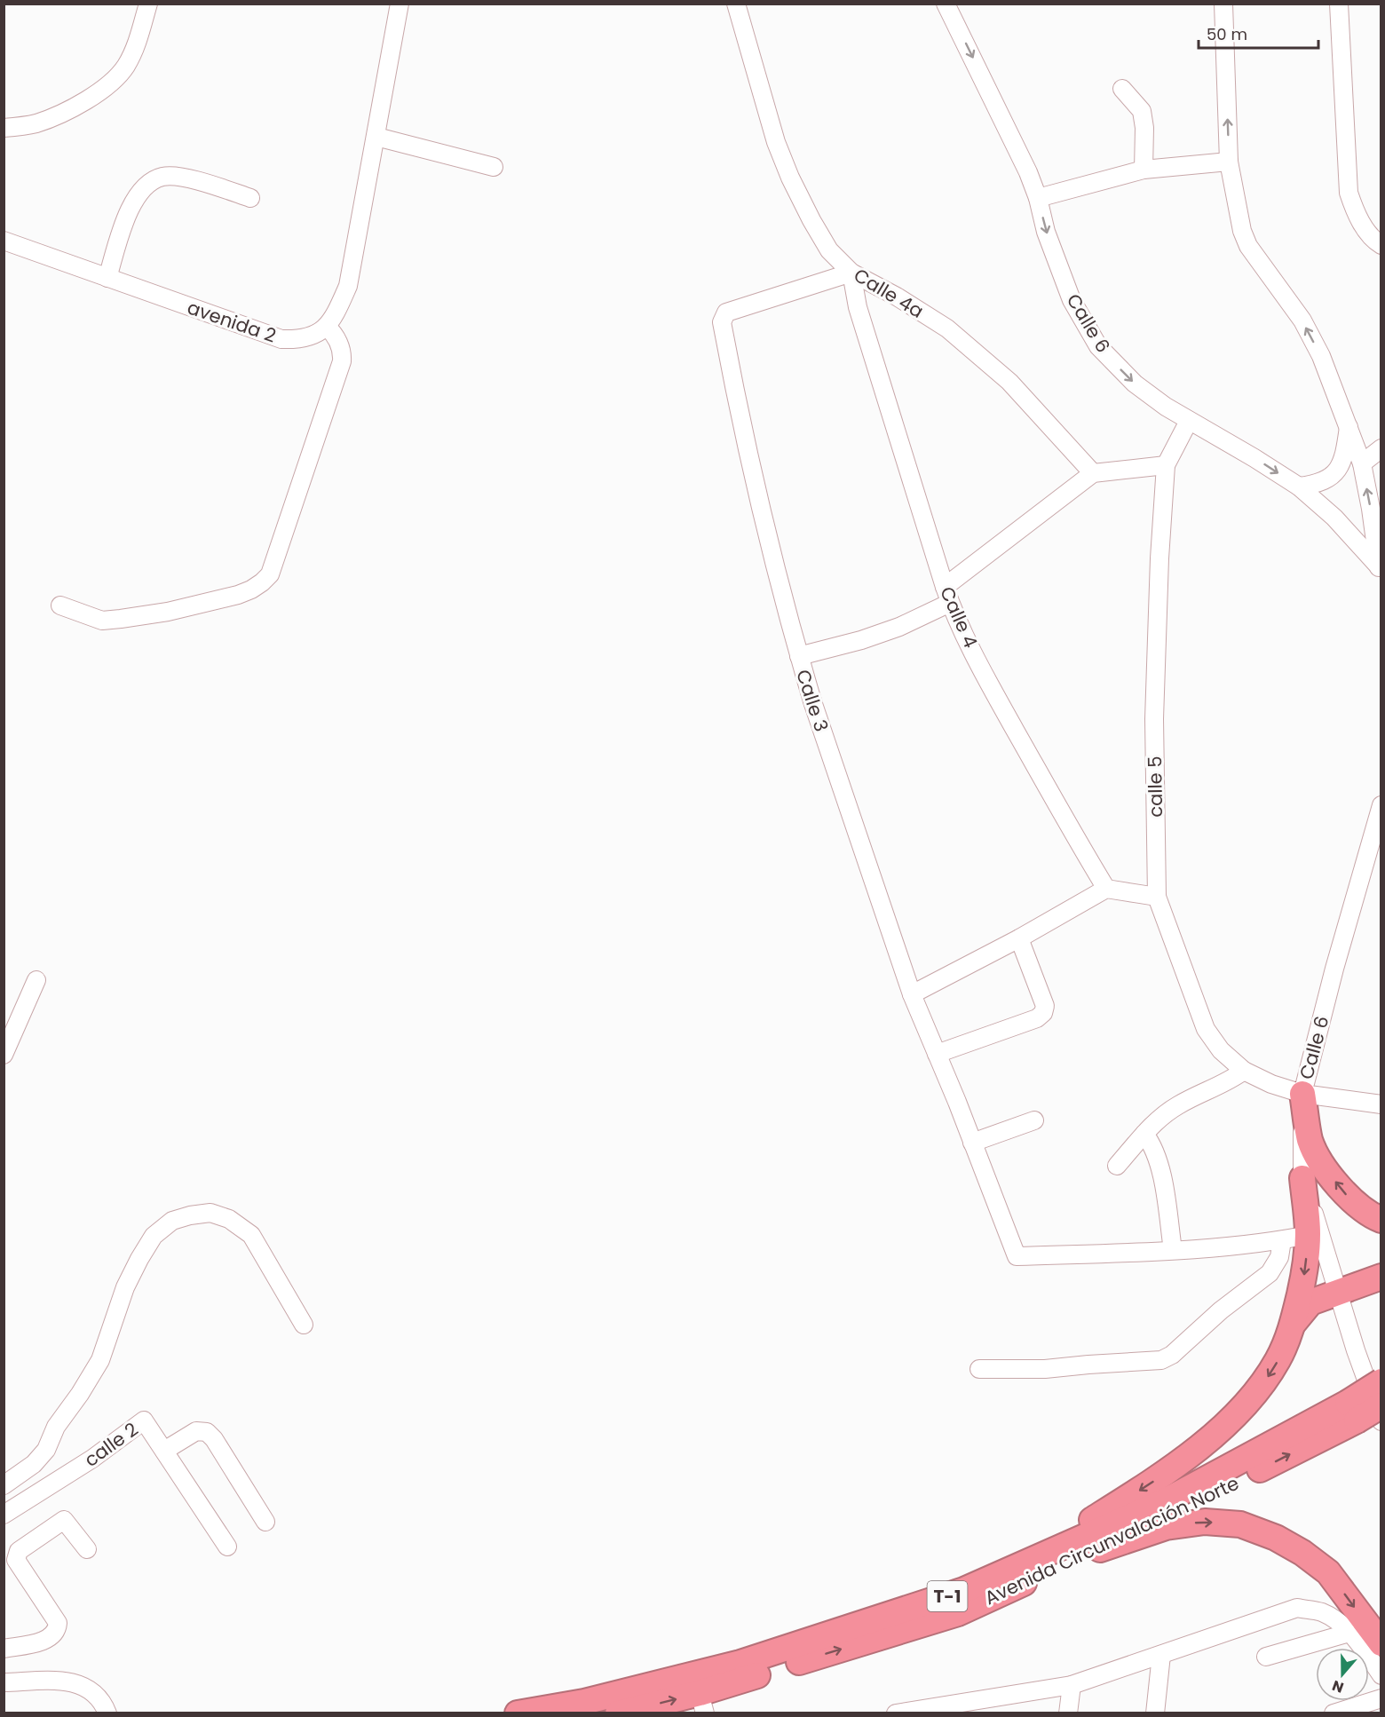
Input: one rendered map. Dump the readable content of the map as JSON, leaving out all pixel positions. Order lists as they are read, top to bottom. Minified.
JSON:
{"streets":{"highway":["Avenida Circunvalación Norte","T-1"],"street":["Calle 4a","avenida 2","Calle 6","Calle 4","Calle 3","calle 5","calle 2"]},"crossings":[["Calle 4a","Calle 4"],["Calle 4a","Calle 3"],["Calle 6","calle 5"],["Calle 4","Calle 3"]],"scale_bar":"50 m","north":"bottom"}
